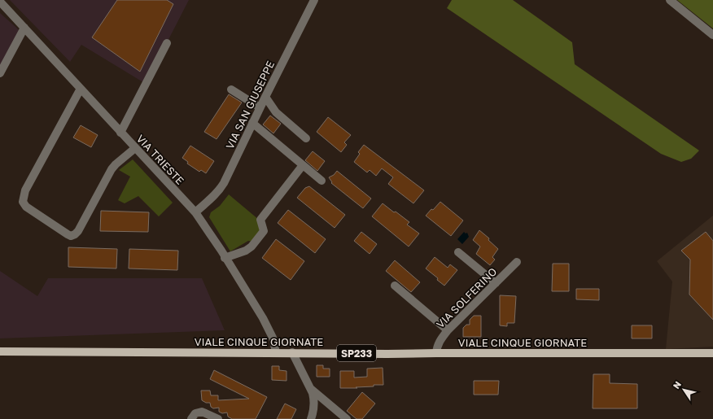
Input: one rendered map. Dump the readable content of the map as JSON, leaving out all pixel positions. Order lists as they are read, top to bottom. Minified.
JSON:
{"streets":{"main road":["VIALE CINQUE GIORNATE","SP233"],"street":["VIA SAN GIUSEPPE","VIA TRIESTE","VIA SOLFERINO"]},"crossings":[["VIA SAN GIUSEPPE","VIA TRIESTE"],["VIA TRIESTE","VIALE CINQUE GIORNATE"],["VIA SOLFERINO","VIALE CINQUE GIORNATE"]],"north":"top left"}
